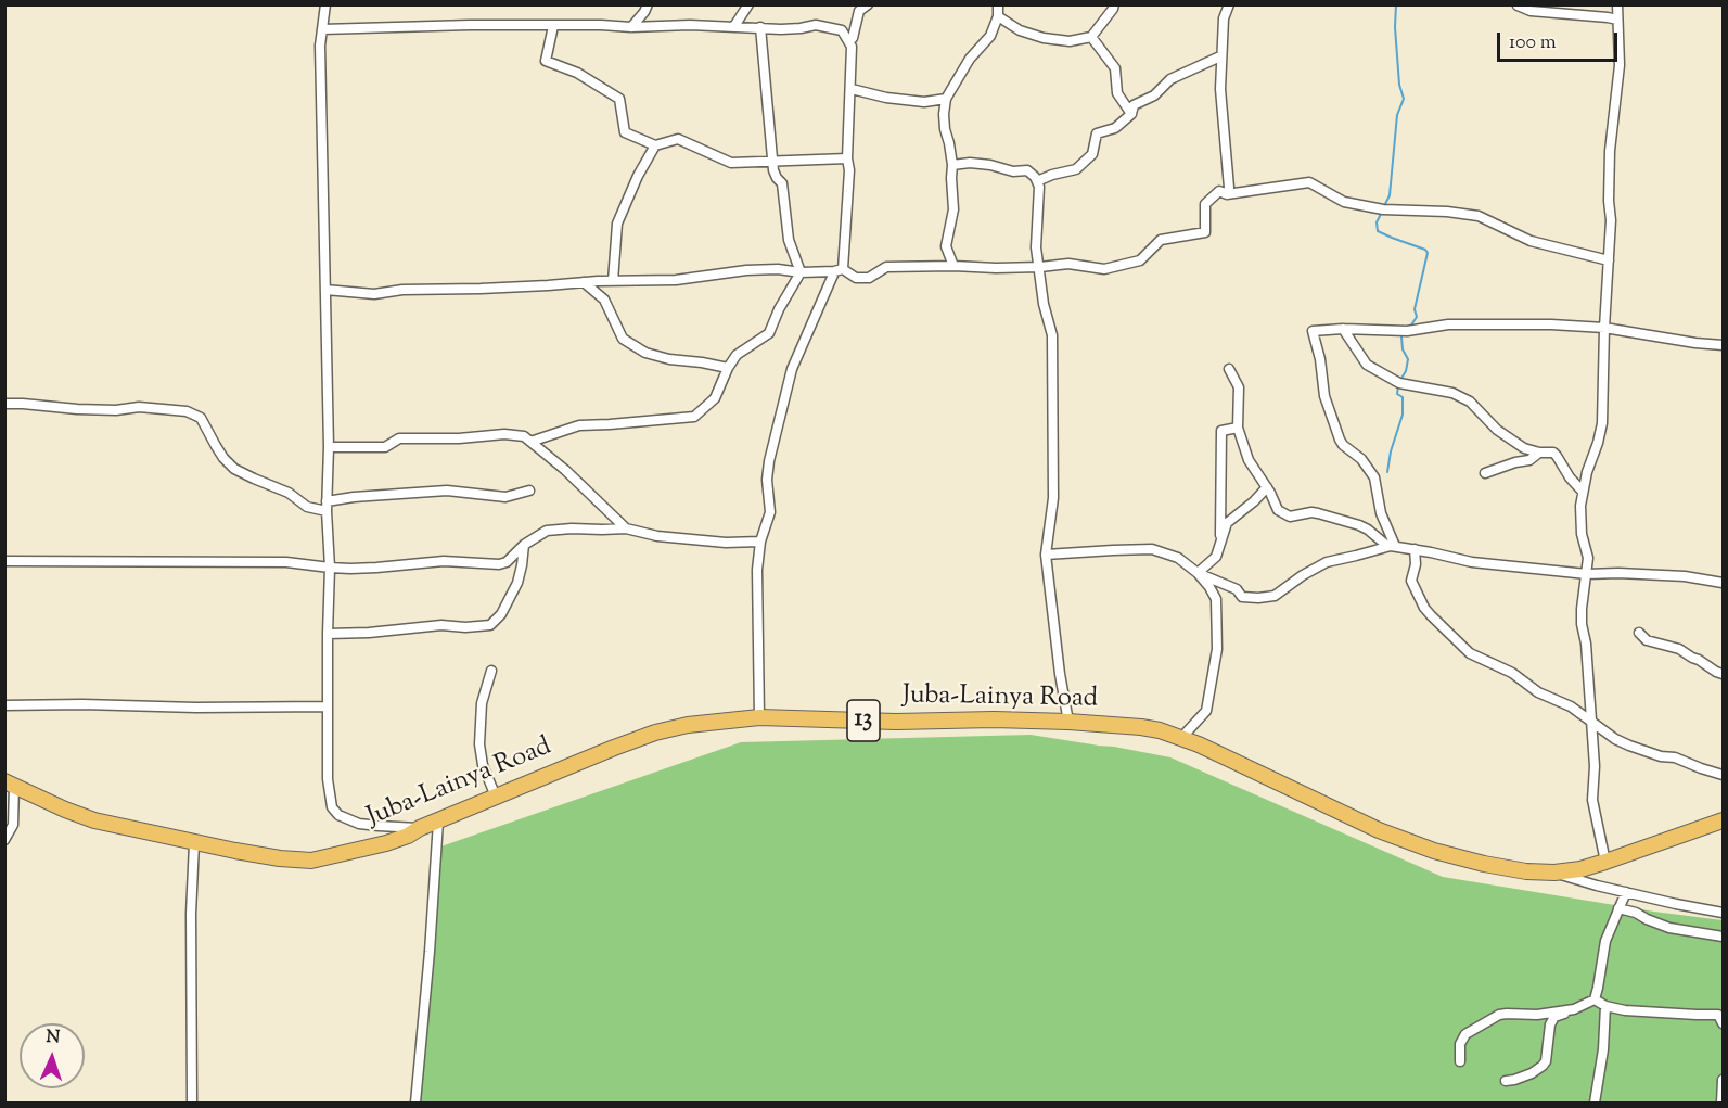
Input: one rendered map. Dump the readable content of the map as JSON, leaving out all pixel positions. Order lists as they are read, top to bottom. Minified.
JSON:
{"streets":{"main road":["Juba-Lainya Road","13"]},"scale_bar":"100 m","north":"top"}
